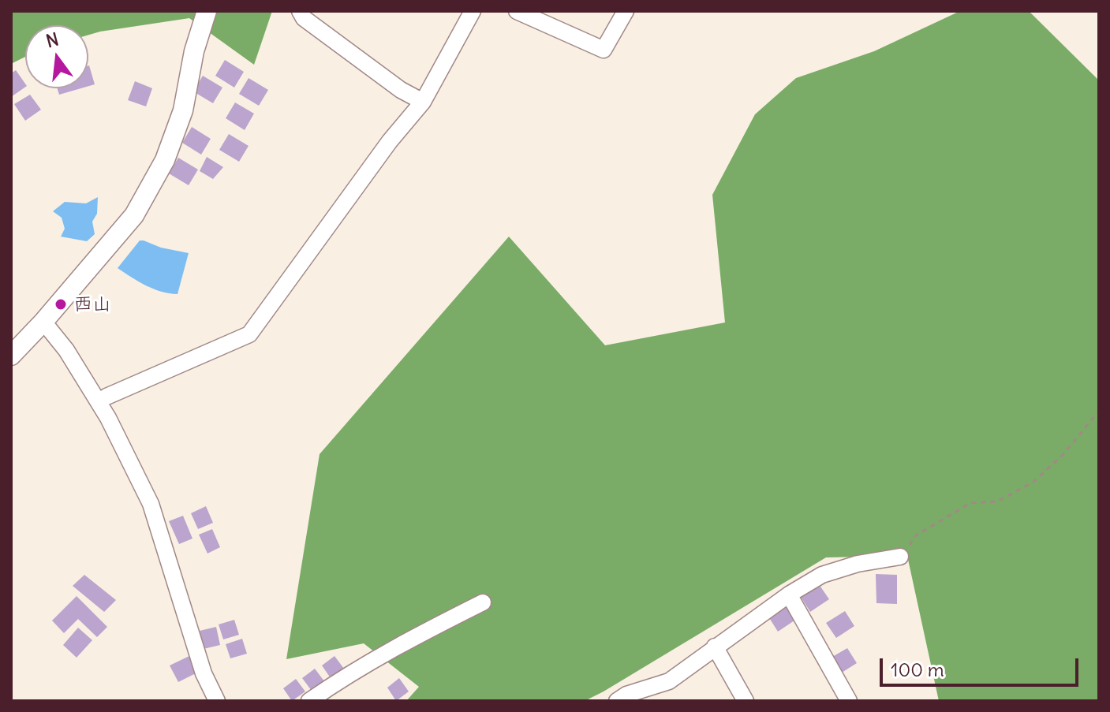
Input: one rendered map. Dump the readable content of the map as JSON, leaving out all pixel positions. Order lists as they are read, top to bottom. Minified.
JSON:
{"places":["西山"],"scale_bar":"100 m","north":"top"}
